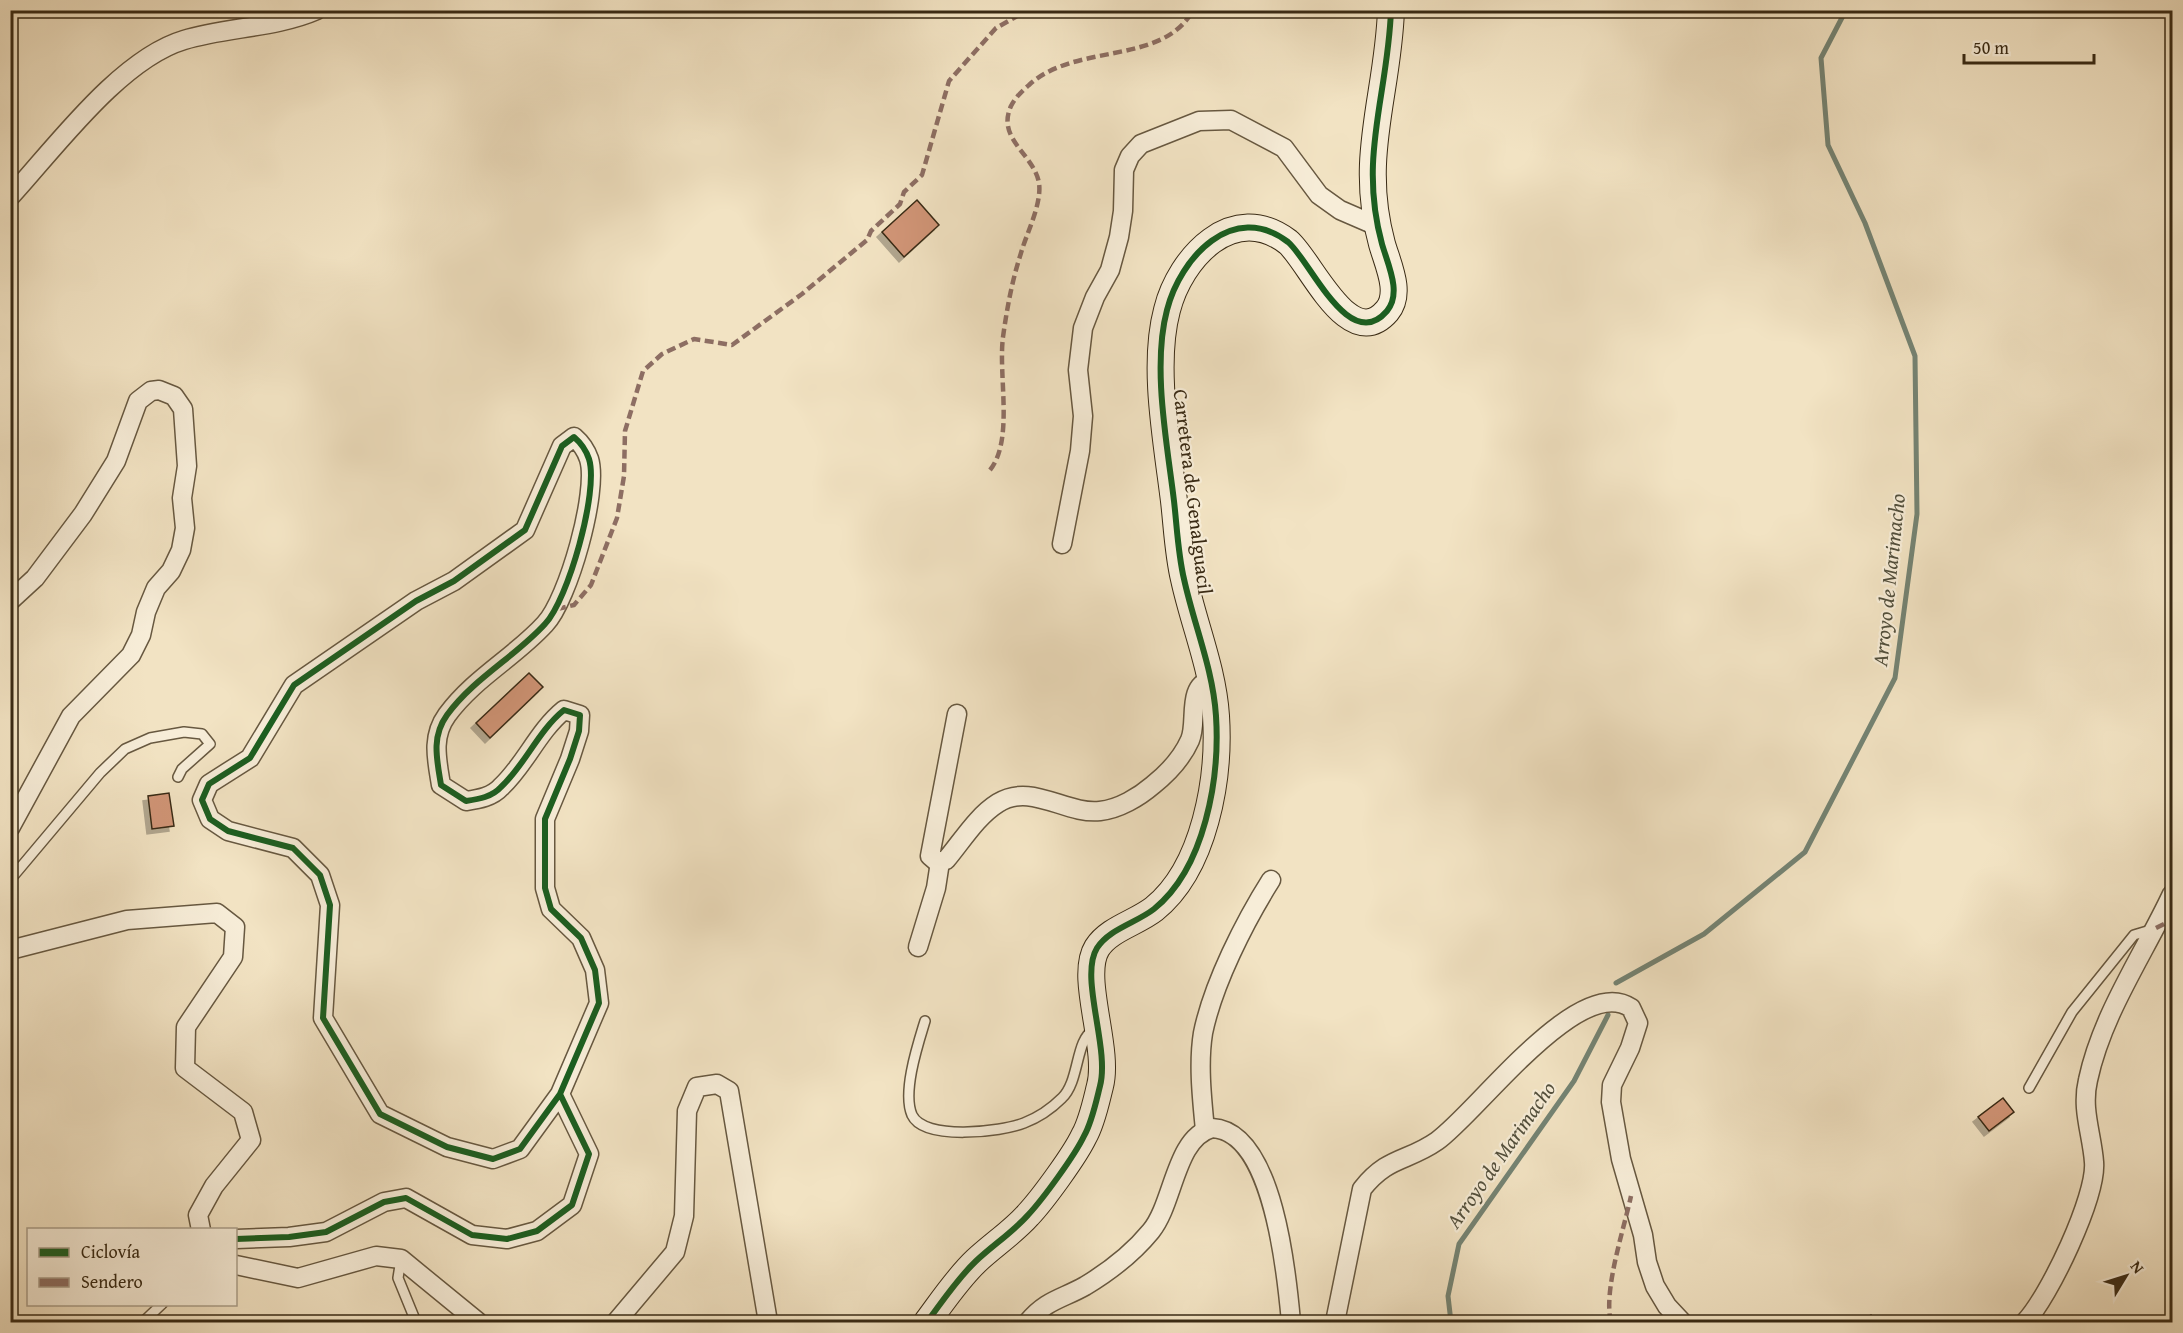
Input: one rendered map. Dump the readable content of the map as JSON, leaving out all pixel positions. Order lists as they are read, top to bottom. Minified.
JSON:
{"streets":{"street":["Carretera de Genalguacil"]},"water":["Arroyo de Marimacho"],"legend":["Ciclovía","Sendero"],"scale_bar":"50 m","north":"top right"}
